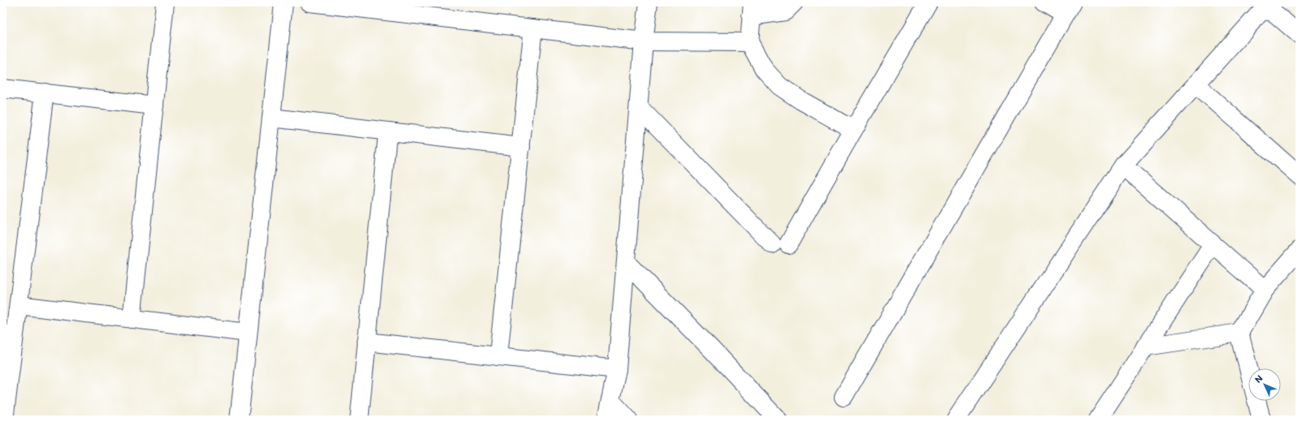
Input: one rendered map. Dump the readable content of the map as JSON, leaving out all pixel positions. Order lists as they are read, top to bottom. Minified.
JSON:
{"north":"top left"}
